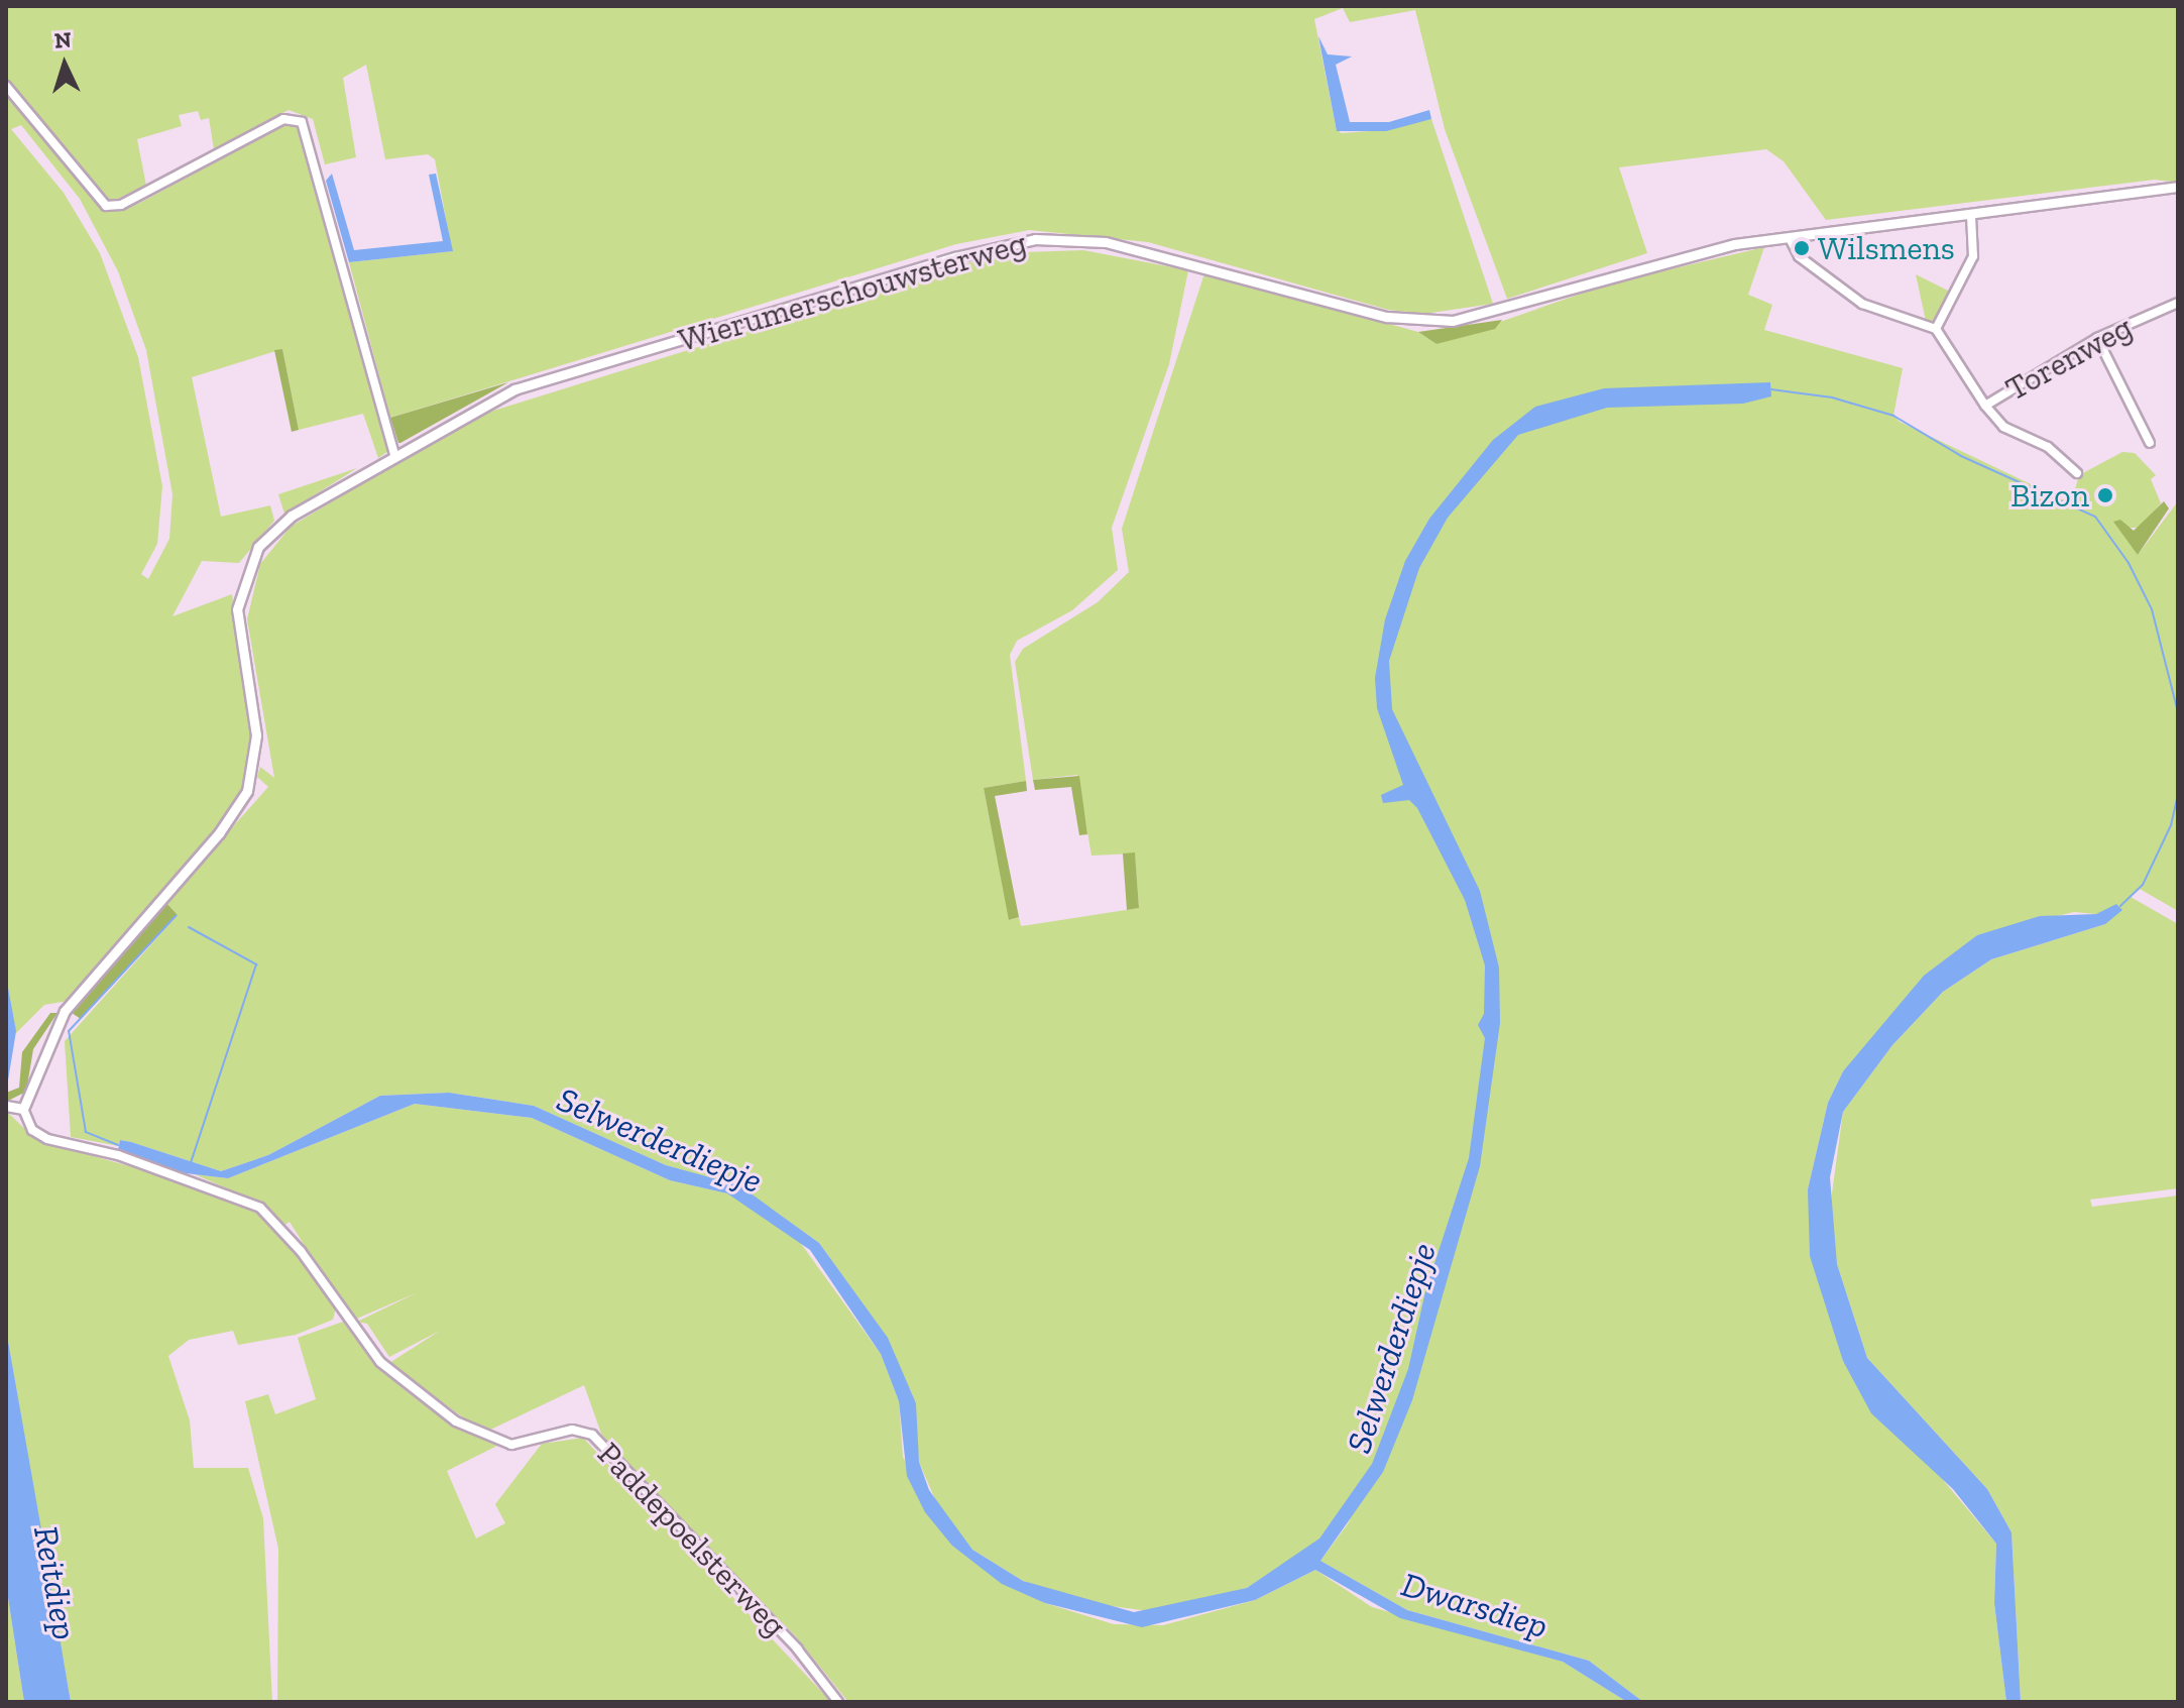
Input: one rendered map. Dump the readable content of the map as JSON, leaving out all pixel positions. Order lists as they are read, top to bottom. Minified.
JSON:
{"streets":{"street":["Wierumerschouwsterweg","Torenweg","Paddepoelsterweg"]},"crossings":[["Wierumerschouwsterweg","Paddepoelsterweg"]],"water":["Selwerderdiepje","Reitdiep","Dwarsdiep"],"places":["Wilsmens","Bizon"],"north":"top"}
